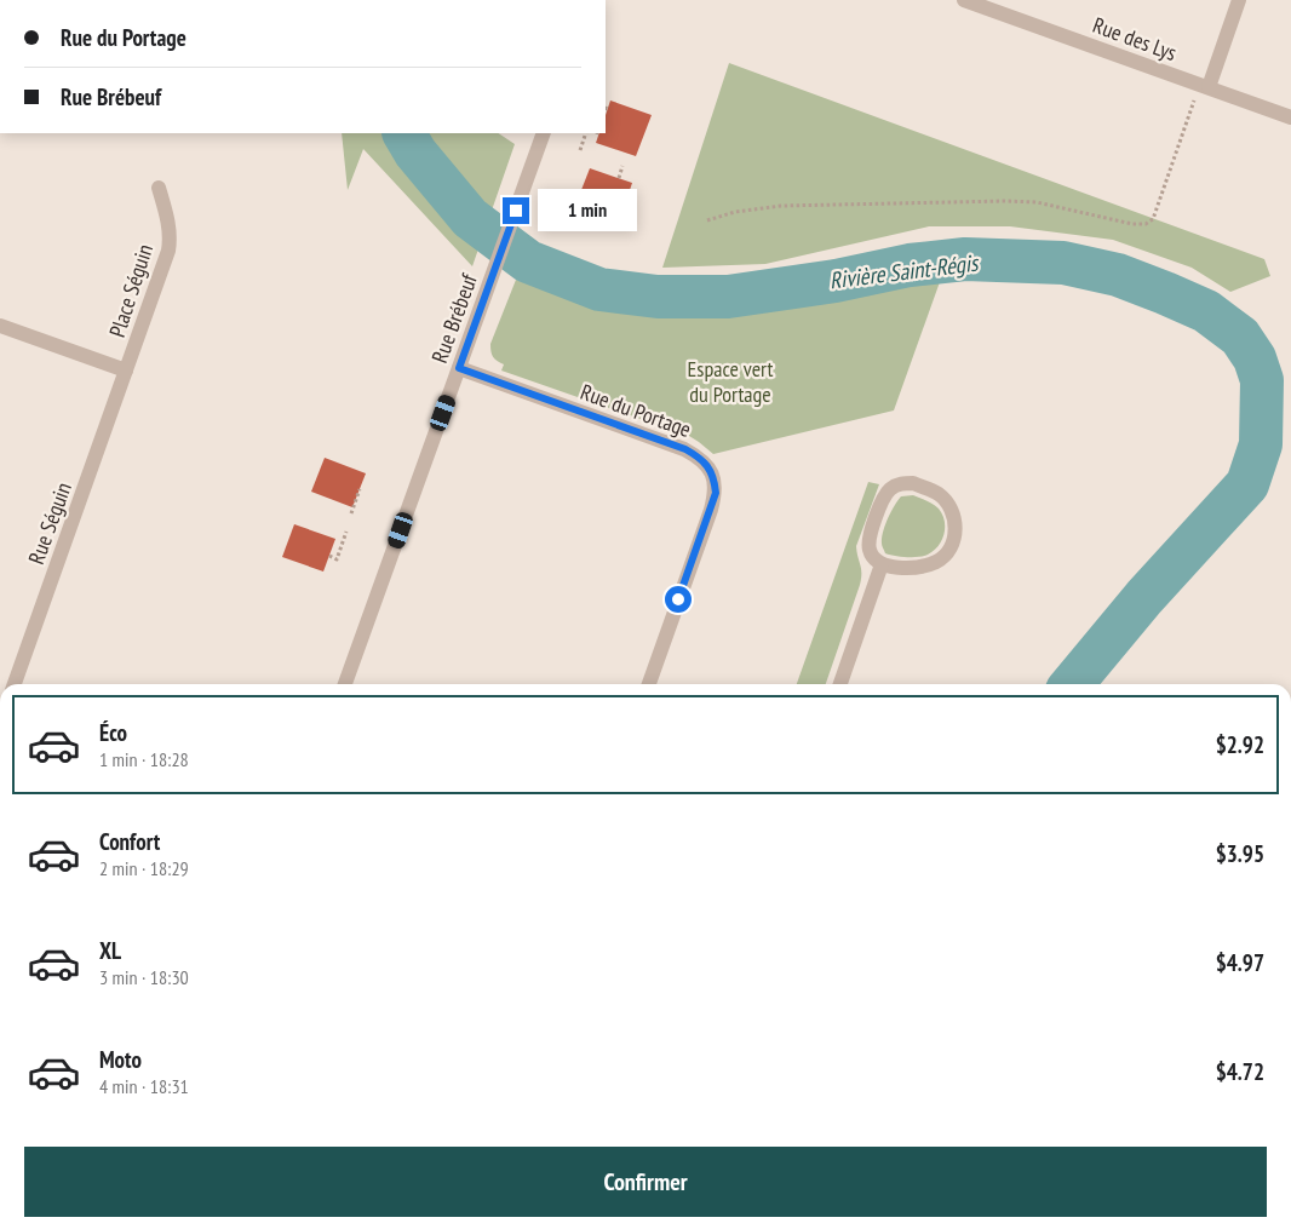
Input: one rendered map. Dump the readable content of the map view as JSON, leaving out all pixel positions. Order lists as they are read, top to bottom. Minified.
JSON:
{"streets":{"street":["Rue des Lys","Place Séguin","Rue Brébeuf","Rue du Portage","Rue Séguin"]},"crossings":[["Place Séguin","Rue Séguin"],["Rue Brébeuf","Rue du Portage"]],"water":["Rivière Saint-Régis"],"parks":["Espace vert du Portage"],"page":{"banner":["Rue du Portage","Rue Brébeuf"],"bubble":"1 min","list":[{"name":"Éco","note":"1 min · 18:28","value":"$2.92"},{"name":"Confort","note":"2 min · 18:29","value":"$3.95"},{"name":"XL","note":"3 min · 18:30","value":"$4.97"},{"name":"Moto","note":"4 min · 18:31","value":"$4.72"}],"buttons":"Confirmer"}}
